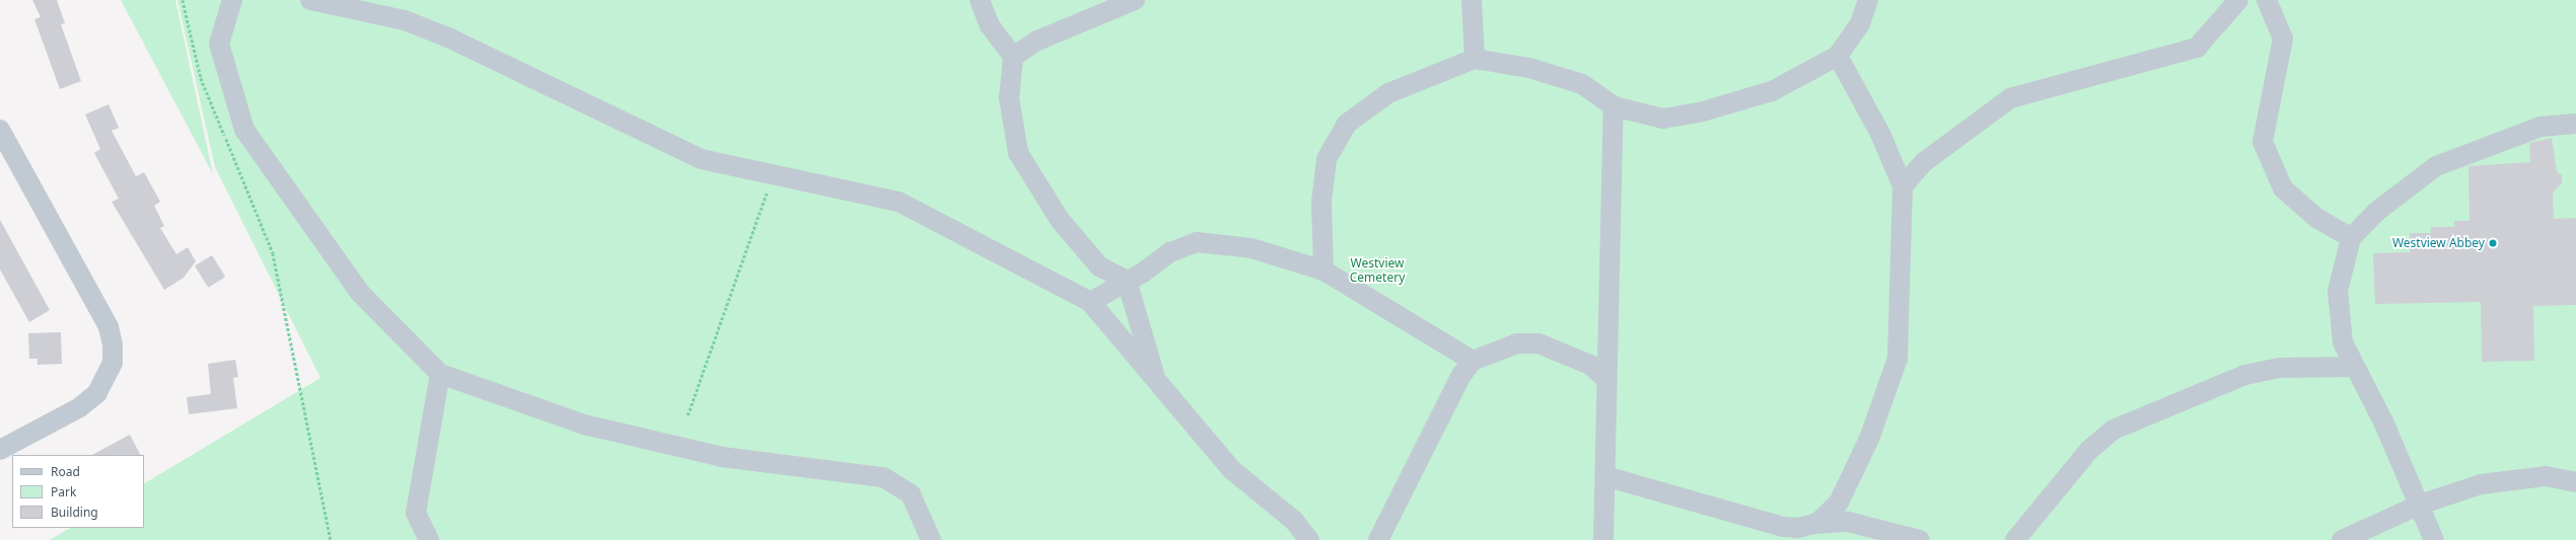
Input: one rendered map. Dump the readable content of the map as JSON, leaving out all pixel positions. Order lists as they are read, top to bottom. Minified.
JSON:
{"parks":["Westview Cemetery"],"places":["Westview Abbey"],"legend":["Road","Park","Building"]}
